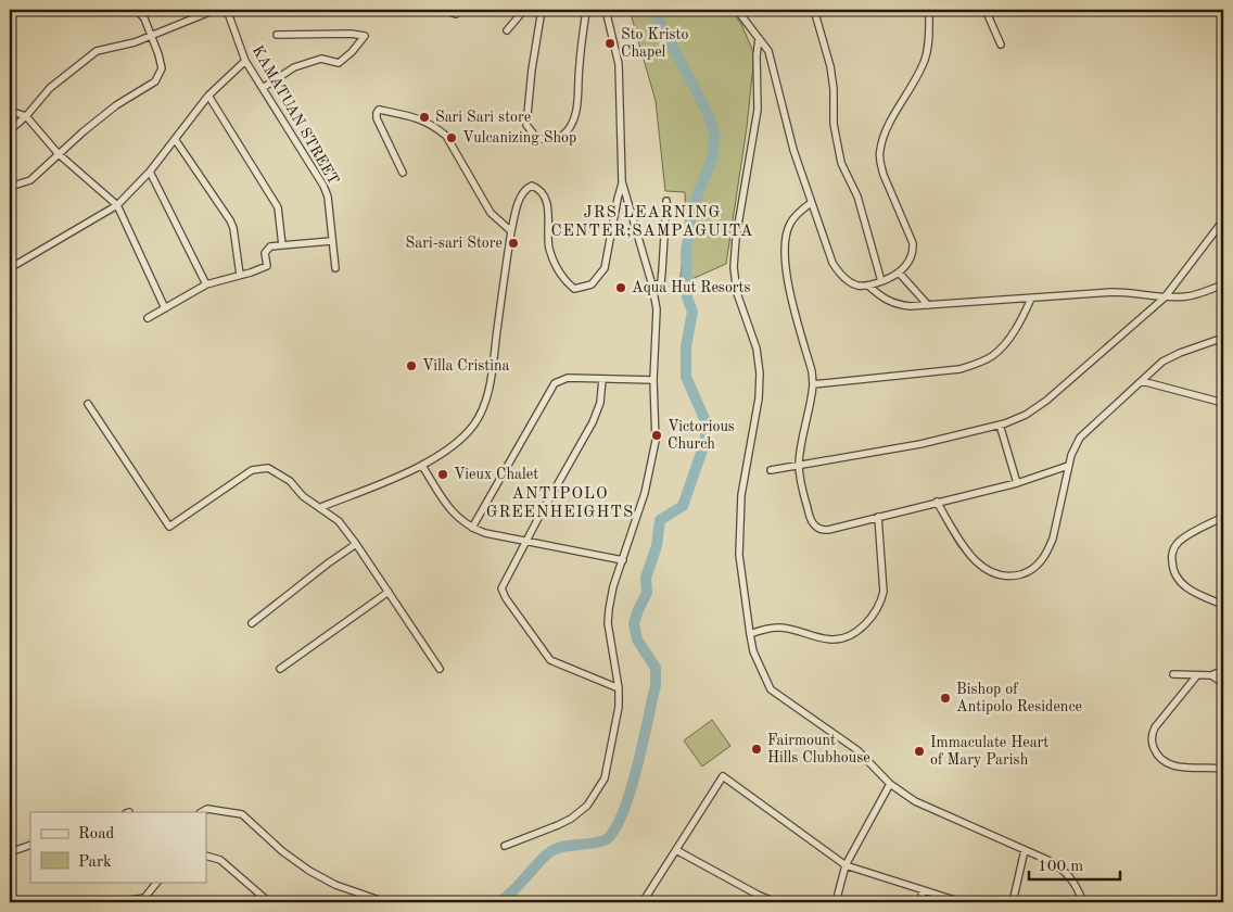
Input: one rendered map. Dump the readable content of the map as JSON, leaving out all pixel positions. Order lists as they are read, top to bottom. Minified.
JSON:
{"streets":{"street":["KAMATUAN STREET"]},"districts":["JRS LEARNING CENTER;SAMPAGUITA","ANTIPOLO GREENHEIGHTS"],"places":["Sto Kristo Chapel","Sari Sari store","Vulcanizing Shop","Sari-sari Store","Aqua Hut Resorts","Villa Cristina","Victorious Church","Vieux Chalet","Bishop of Antipolo Residence","Fairmount Hills Clubhouse","Immaculate Heart of Mary Parish"],"legend":["Road","Park"],"scale_bar":"100 m"}
